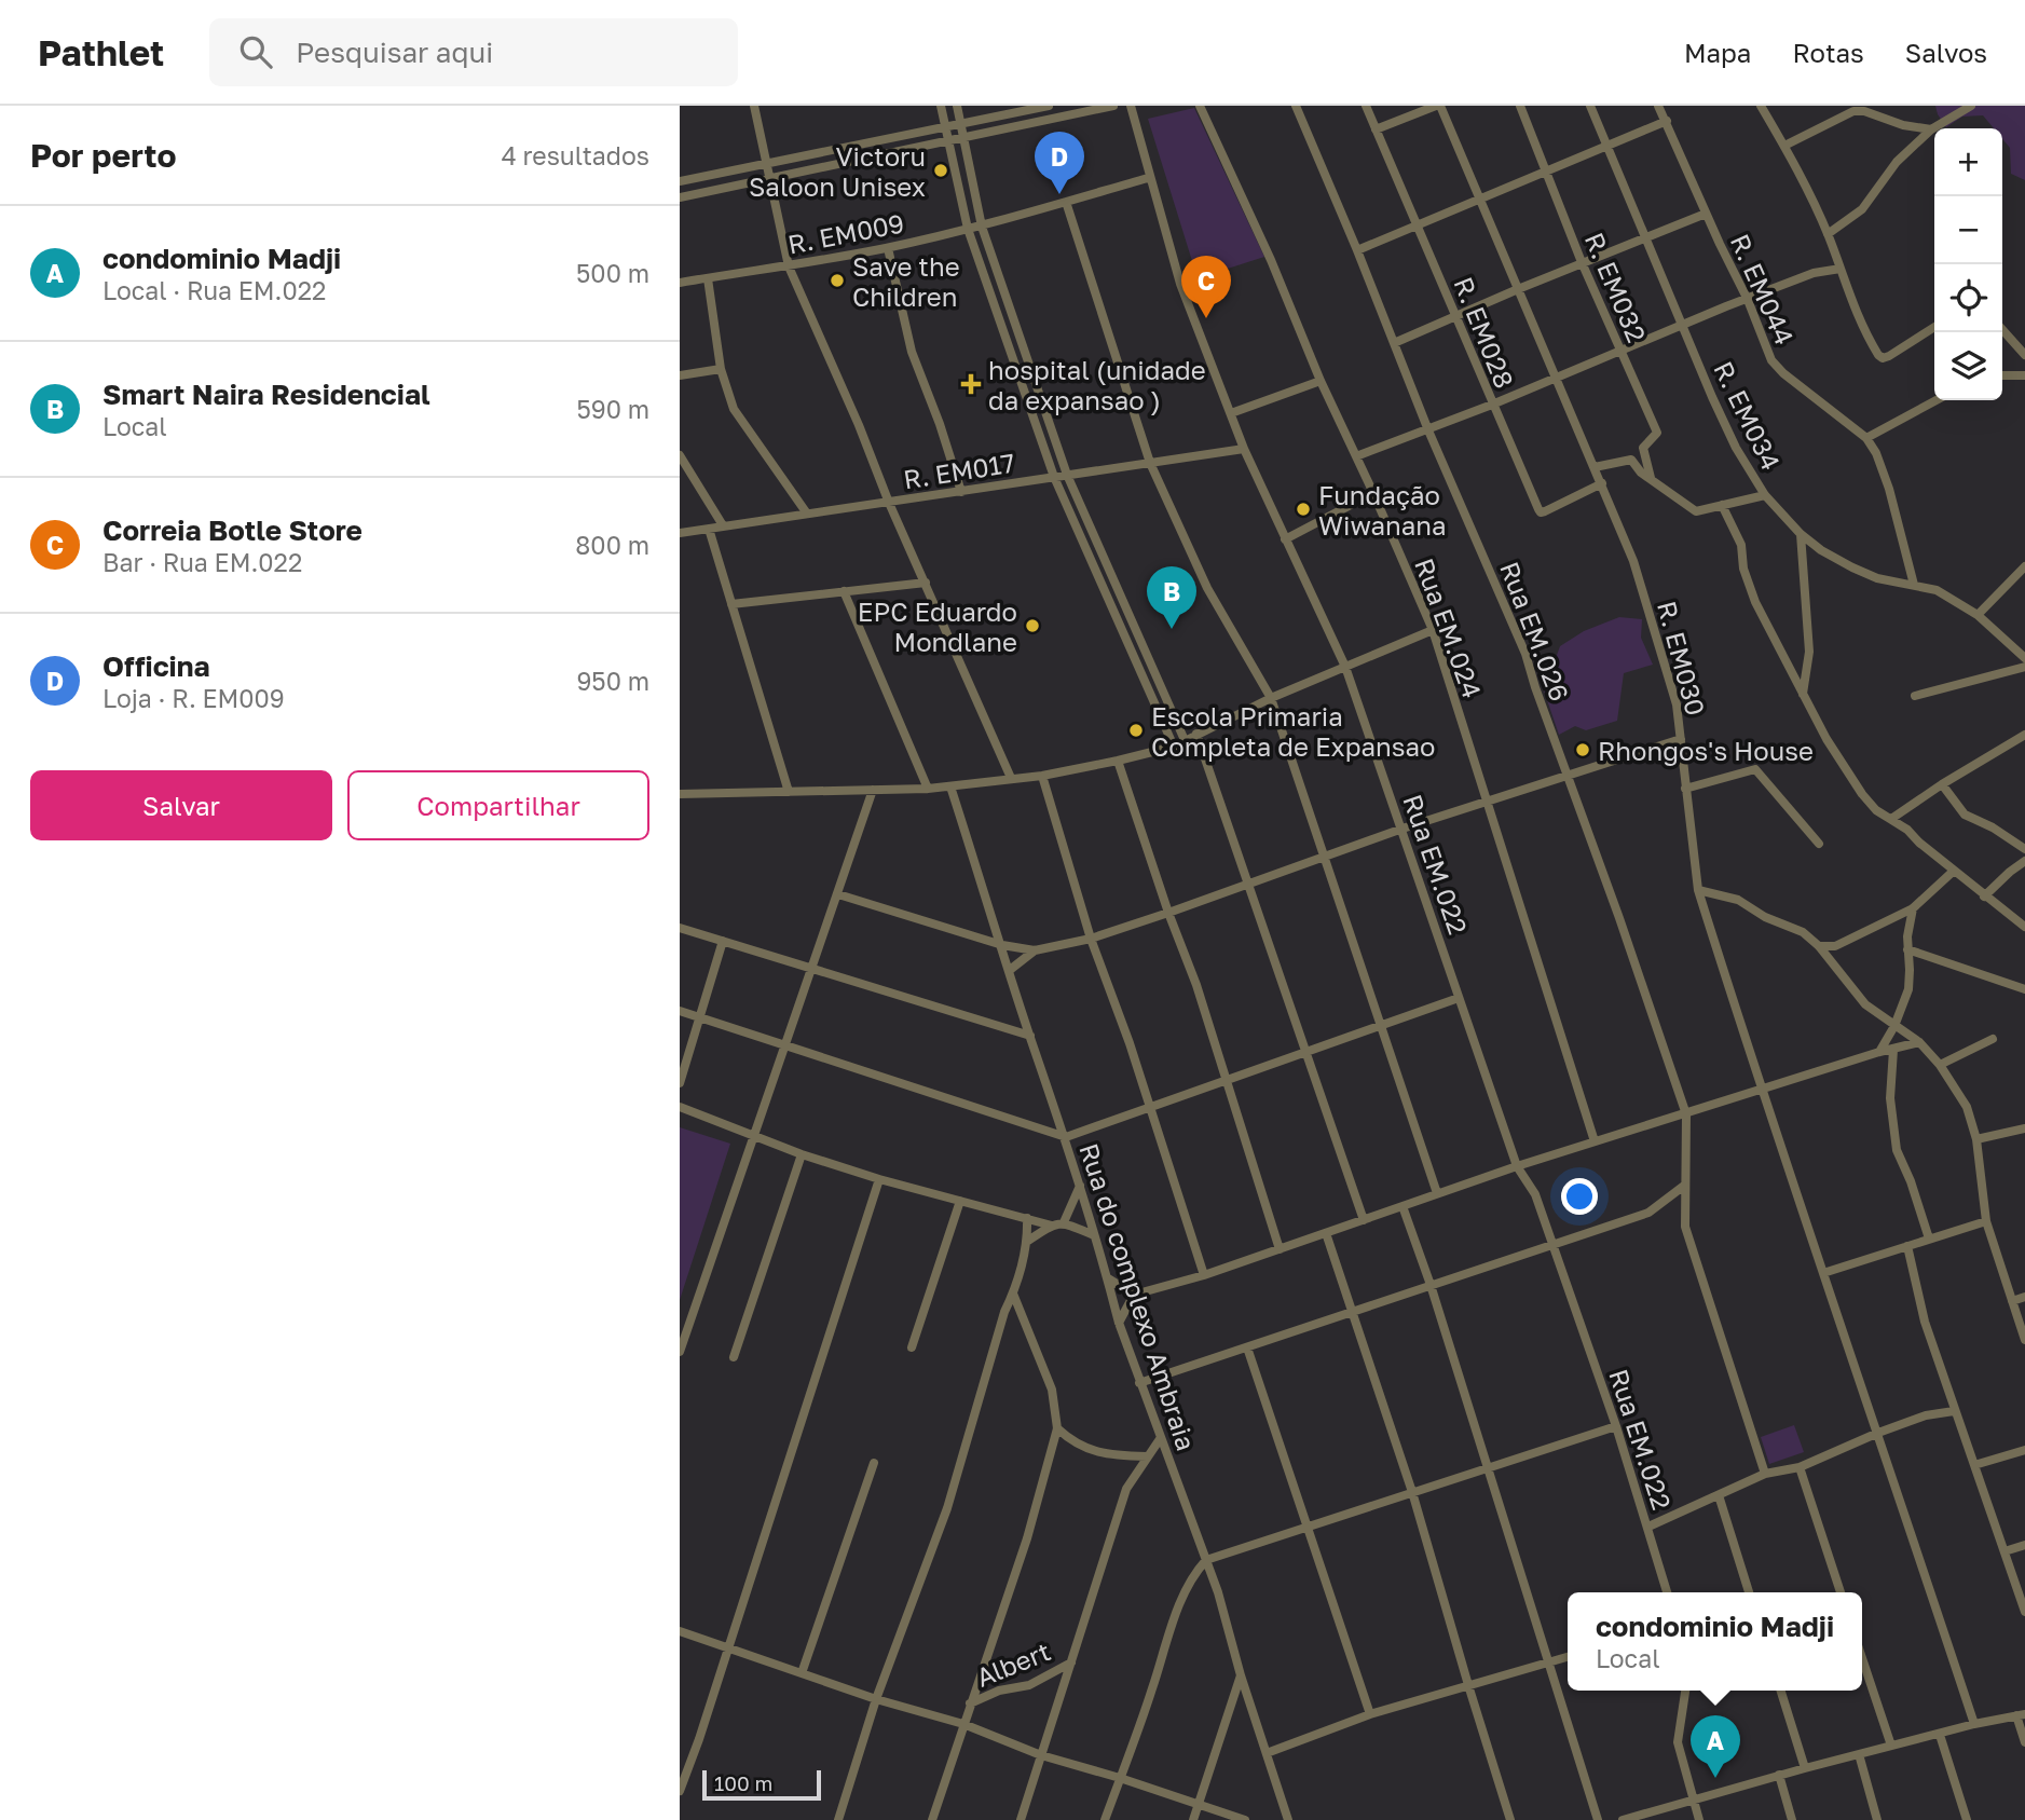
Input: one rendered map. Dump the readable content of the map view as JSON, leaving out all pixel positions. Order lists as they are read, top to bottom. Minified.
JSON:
{"streets":{"street":["R. EM009","R. EM032","R. EM044","R. EM028","R. EM034","R. EM017","Rua EM.024","Rua EM.026","R. EM030","Rua EM.022","Rua do complexo Ambraia","Albert"]},"crossings":[["R. EM009","Rua EM.022"],["R. EM044","R. EM034"],["R. EM028","R. EM030"],["R. EM017","Rua EM.022"]],"places":{"other":["Victoru Saloon Unisex","Save the Children","Fundação Wiwanana","EPC Eduardo Mondlane","Escola Primaria Completa de Expansao","Rhongos's House"],"health":["hospital (unidade da expansao )"]},"scale_bar":"100 m","page":{"header":"Pathlet","search":"Pesquisar aqui","nav":["Mapa","Rotas","Salvos"],"heading":["Por perto","4 resultados"],"map_buttons":["+","−"],"pins":["D","C","B","A"],"list":[{"mark":"A","name":"condominio Madji","note":"Local · Rua EM.022","value":"500 m"},{"mark":"B","name":"Smart Naira Residencial","note":"Local","value":"590 m"},{"mark":"C","name":"Correia Botle Store","note":"Bar · Rua EM.022","value":"800 m"},{"mark":"D","name":"Officina","note":"Loja · R. EM009","value":"950 m"}],"buttons":["Salvar","Compartilhar"],"popup":["condominio Madji","Local"],"scale":"100 m"}}
